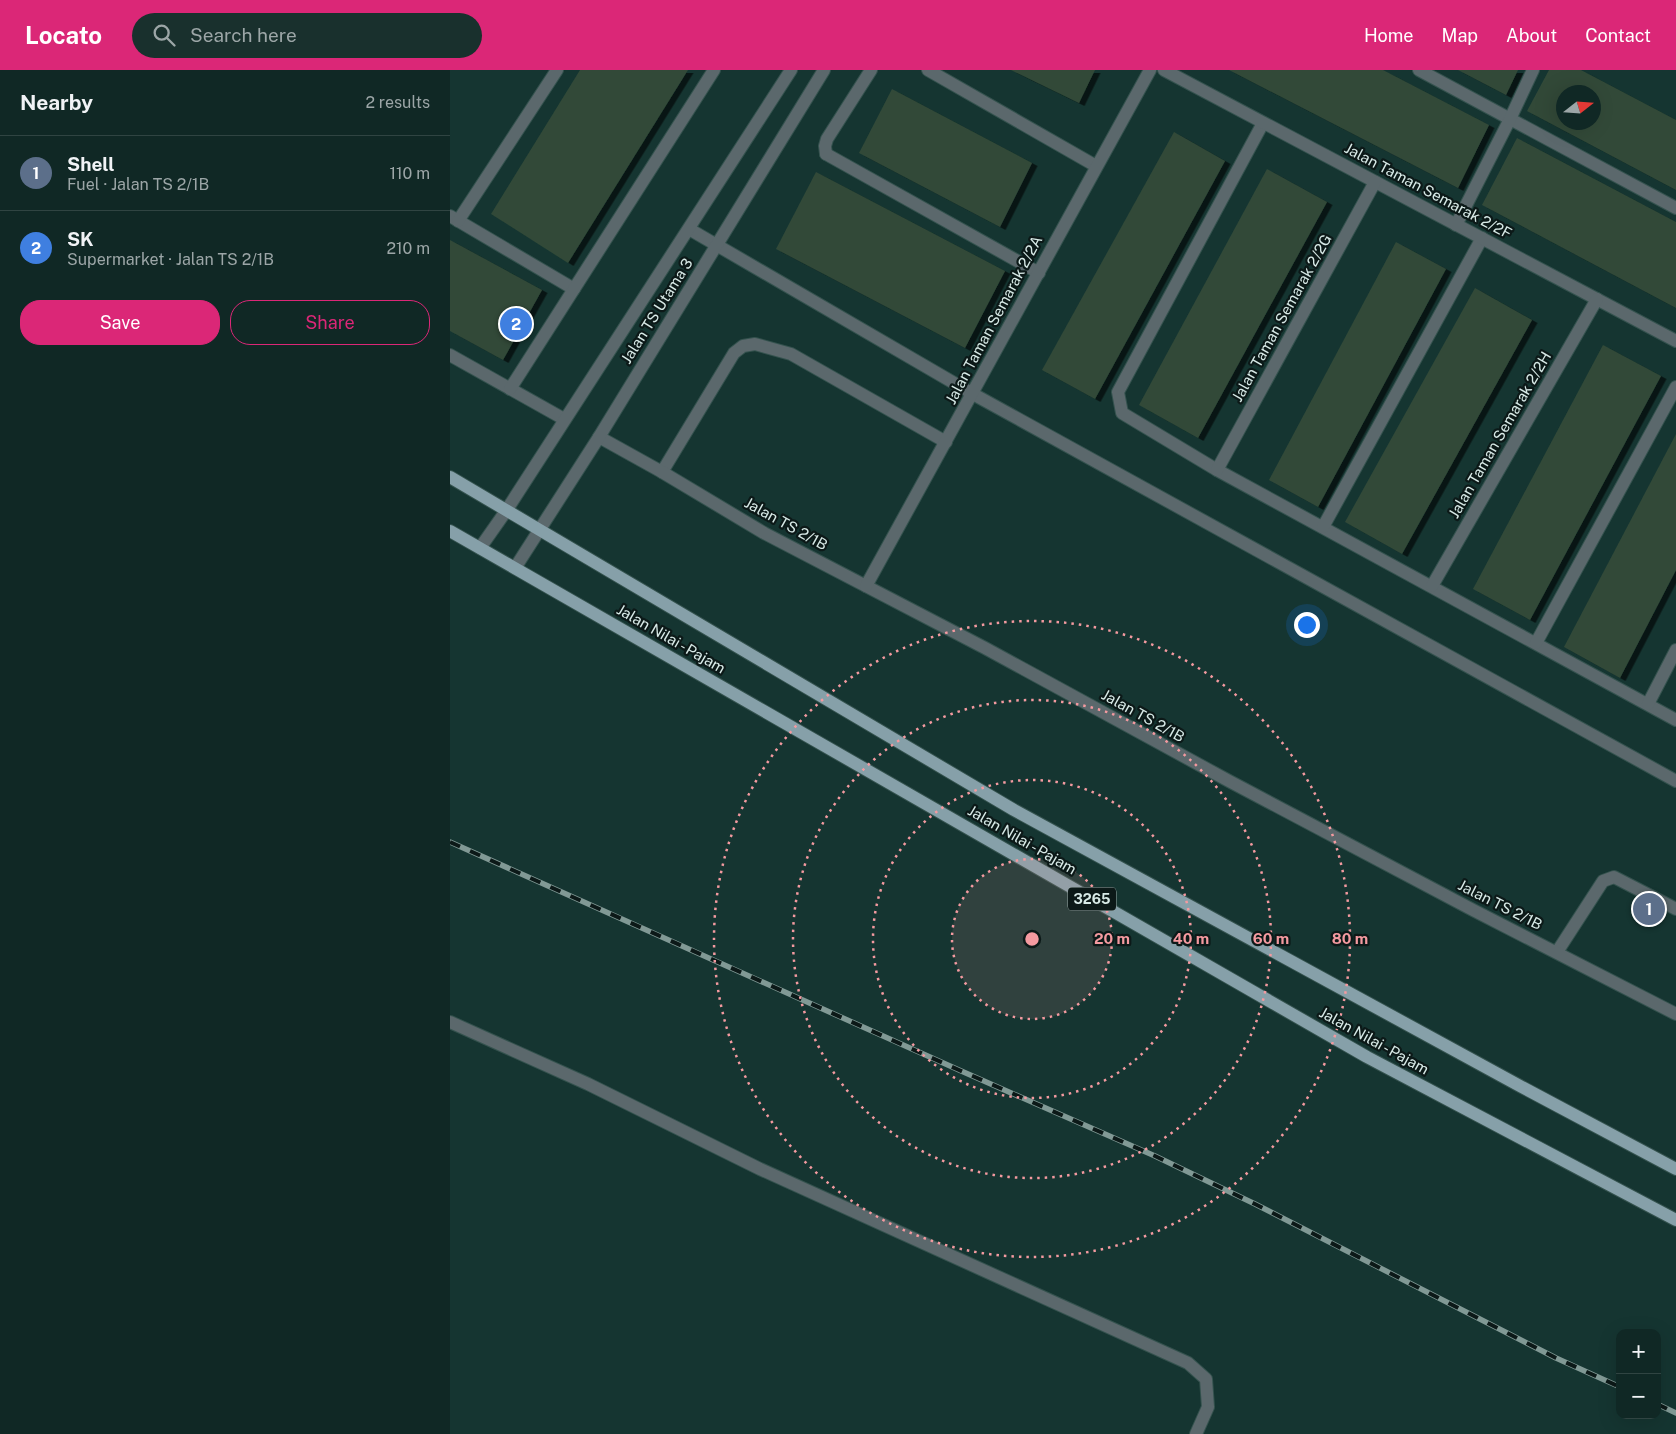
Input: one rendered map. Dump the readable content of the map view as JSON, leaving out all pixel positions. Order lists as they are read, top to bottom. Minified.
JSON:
{"streets":{"main road":["Jalan Nilai - Pajam","3265"],"street":["Jalan Taman Semarak 2/2F","Jalan TS Utama 3","Jalan Taman Semarak 2/2G","Jalan Taman Semarak 2/2A","Jalan Taman Semarak 2/2H","Jalan TS 2/1B"]},"crossings":[["Jalan Taman Semarak 2/2F","Jalan Taman Semarak 2/2G"],["Jalan Taman Semarak 2/2F","Jalan Taman Semarak 2/2H"],["Jalan TS Utama 3","Jalan TS 2/1B"],["Jalan TS Utama 3","Jalan Nilai - Pajam"],["Jalan TS Utama 3","3265"],["Jalan Taman Semarak 2/2A","Jalan TS 2/1B"],["Jalan Nilai - Pajam","3265"]],"north":"right","page":{"header":"Locato","search":"Search here","nav":["Home","Map","About","Contact"],"heading":["Nearby","2 results"],"list":[{"mark":"1","name":"Shell","note":"Fuel · Jalan TS 2/1B","value":"110 m"},{"mark":"2","name":"SK","note":"Supermarket · Jalan TS 2/1B","value":"210 m"}],"buttons":["Save","Share"],"pins":["2","1"],"map_buttons":["+","−"]},"rings":["20 m","40 m","60 m","80 m"]}
